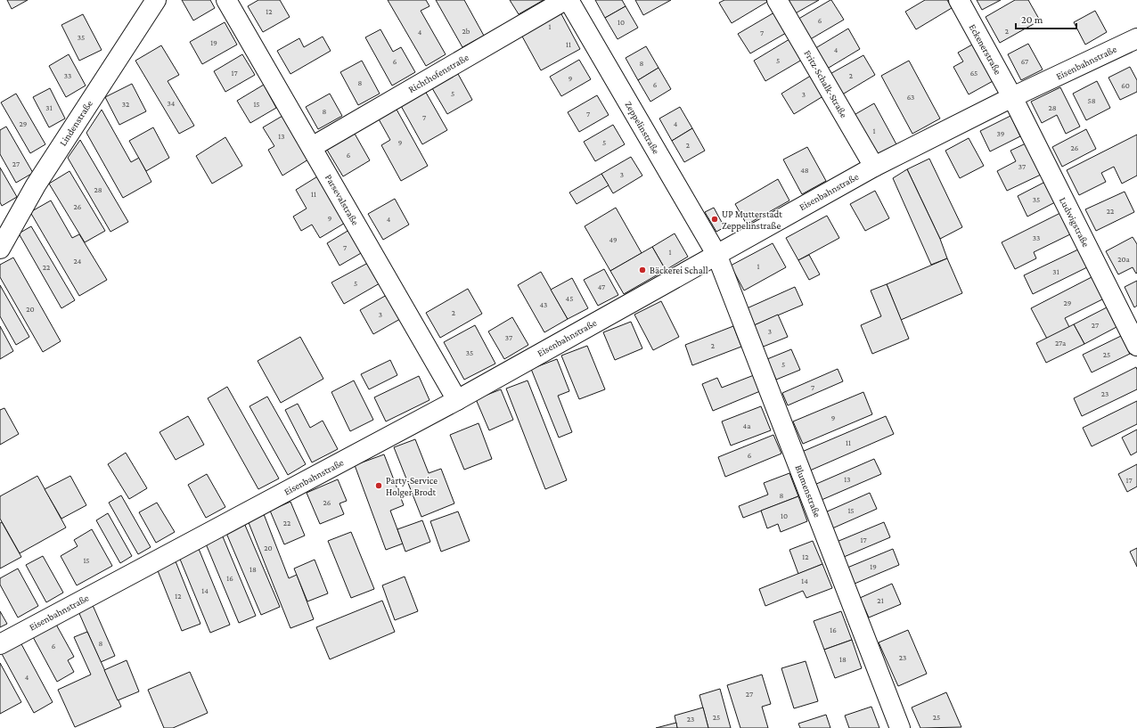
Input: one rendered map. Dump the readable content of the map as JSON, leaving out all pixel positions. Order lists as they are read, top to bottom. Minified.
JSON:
{"streets":{"street":["Eckenerstraße","Eisenbahnstraße","Richthofenstraße","Fritz-Schalk-Straße","Lindenstraße","Zeppelinstraße","Parsevalstraße","Ludwigstraße","Blumenstraße"]},"crossings":[["Eckenerstraße","Eisenbahnstraße"],["Eckenerstraße","Ludwigstraße"],["Eisenbahnstraße","Fritz-Schalk-Straße"],["Eisenbahnstraße","Zeppelinstraße"],["Eisenbahnstraße","Parsevalstraße"],["Eisenbahnstraße","Ludwigstraße"],["Eisenbahnstraße","Blumenstraße"],["Richthofenstraße","Parsevalstraße"],["Zeppelinstraße","Blumenstraße"]],"places":["UP Mutterstadt Zeppelinstraße","Bäckerei Schall","Party-Service Holger Brodt"],"house_numbers":["12","6","10","1","2b","2","4","7","35","19","11","4","5","6","67","8","17","65","33","2","9","8","6","60","5","3","63","58","34","32","15","31","28","8","7","7","29","4","1","39","13","9","5","2","26","6","27","37","48","3","28","11","35","26","22","9","4","33","49","7","1","20a","24","1","22","31","5","47","45","29","43","20","2","3","27","3","37","27a","2","35","25","5","7","23","9","4a","11","6","13","17","8","26","15","10","22","17","20","12","15","19","18","16","14","14","12","21","16","8","6","23","18","4","27","25","25","23"],"scale_bar":"20 m"}
